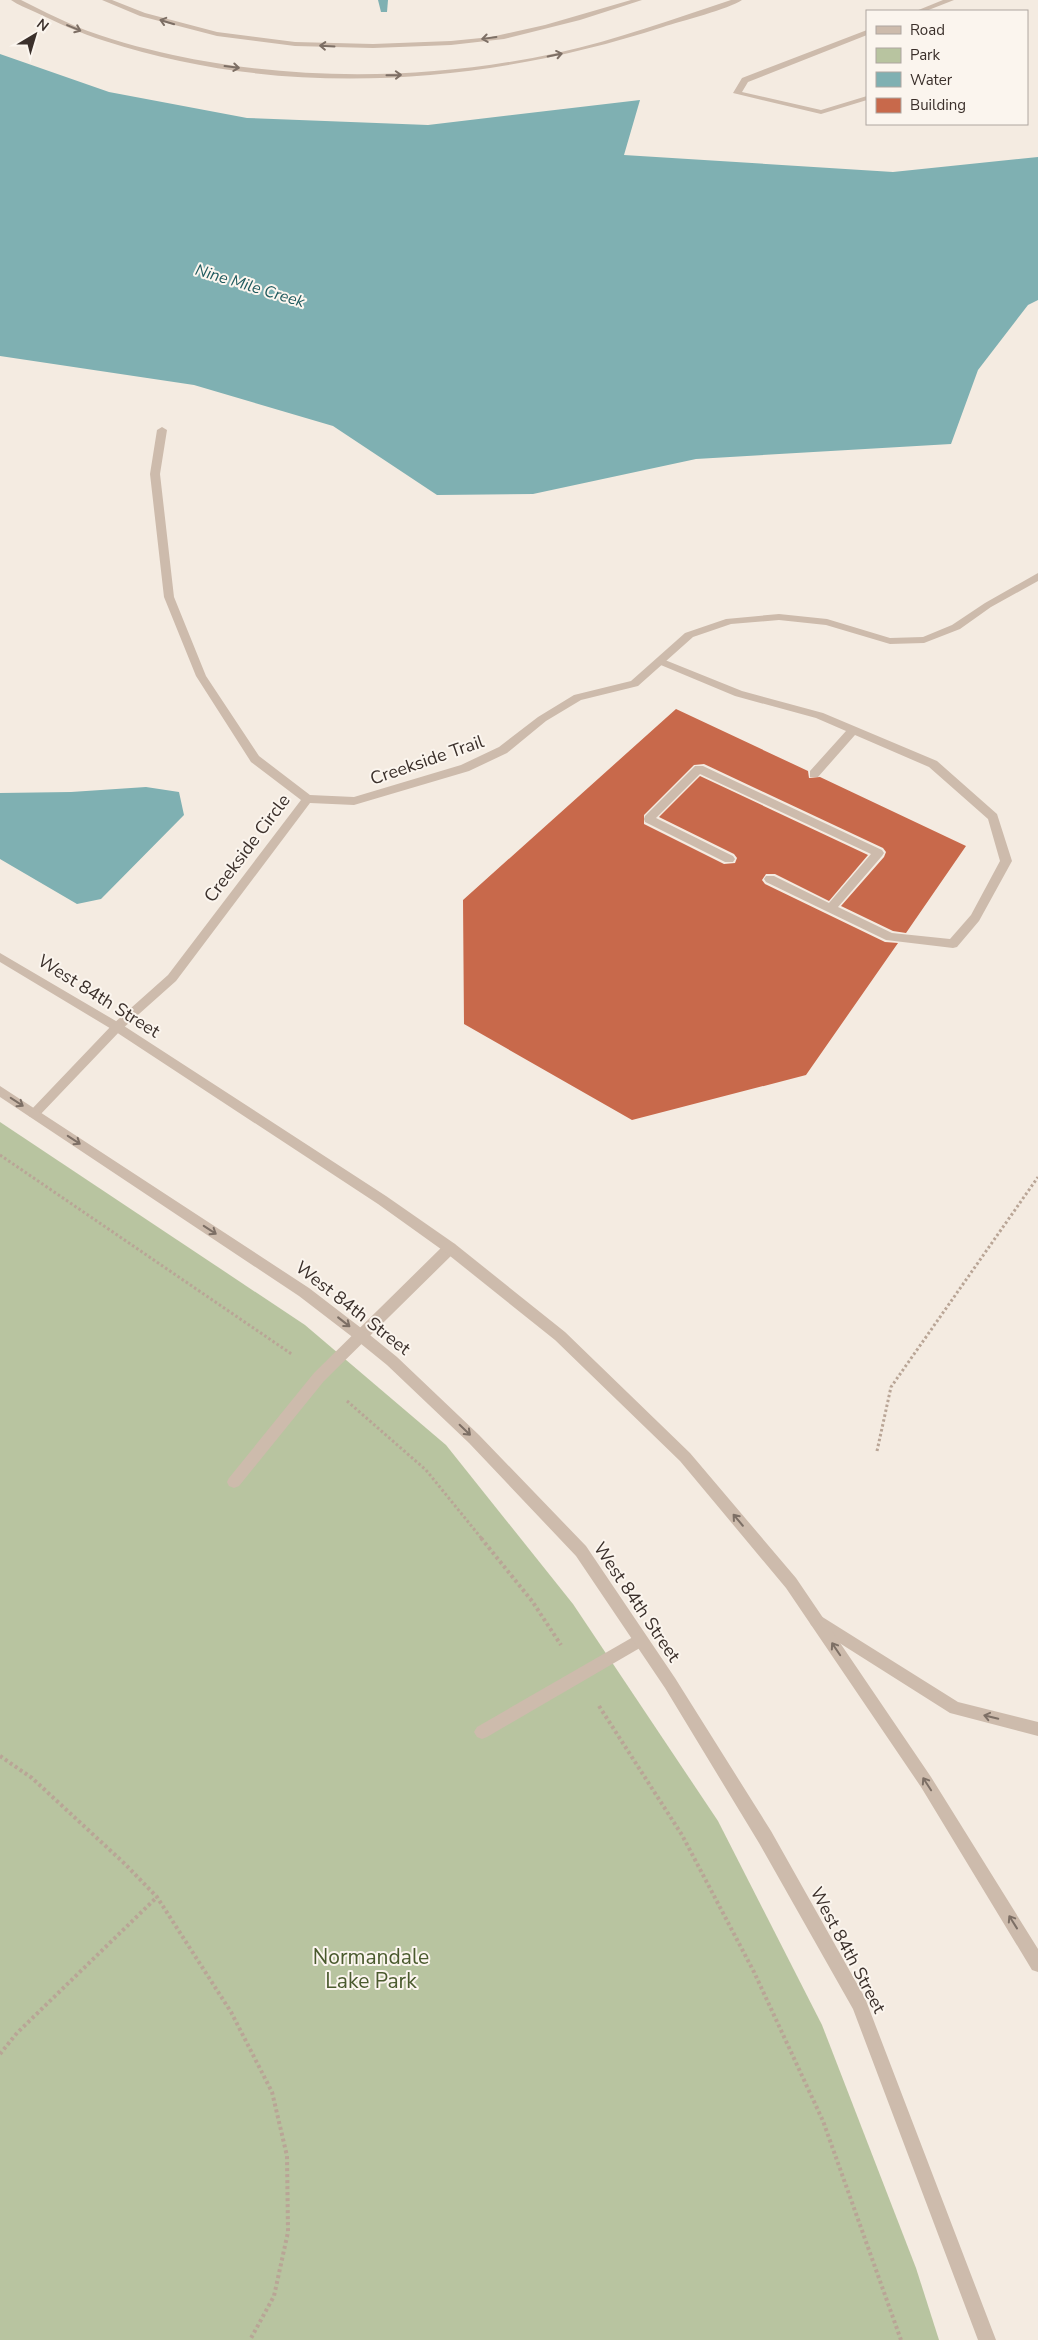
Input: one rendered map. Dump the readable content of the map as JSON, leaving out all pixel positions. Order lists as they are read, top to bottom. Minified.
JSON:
{"streets":{"street":["Creekside Trail","Creekside Circle","West 84th Street"]},"crossings":[["Creekside Trail","Creekside Circle"],["Creekside Circle","West 84th Street"]],"water":["Nine Mile Creek"],"parks":["Normandale Lake Park"],"legend":["Road","Park","Water","Building"],"north":"top right"}
